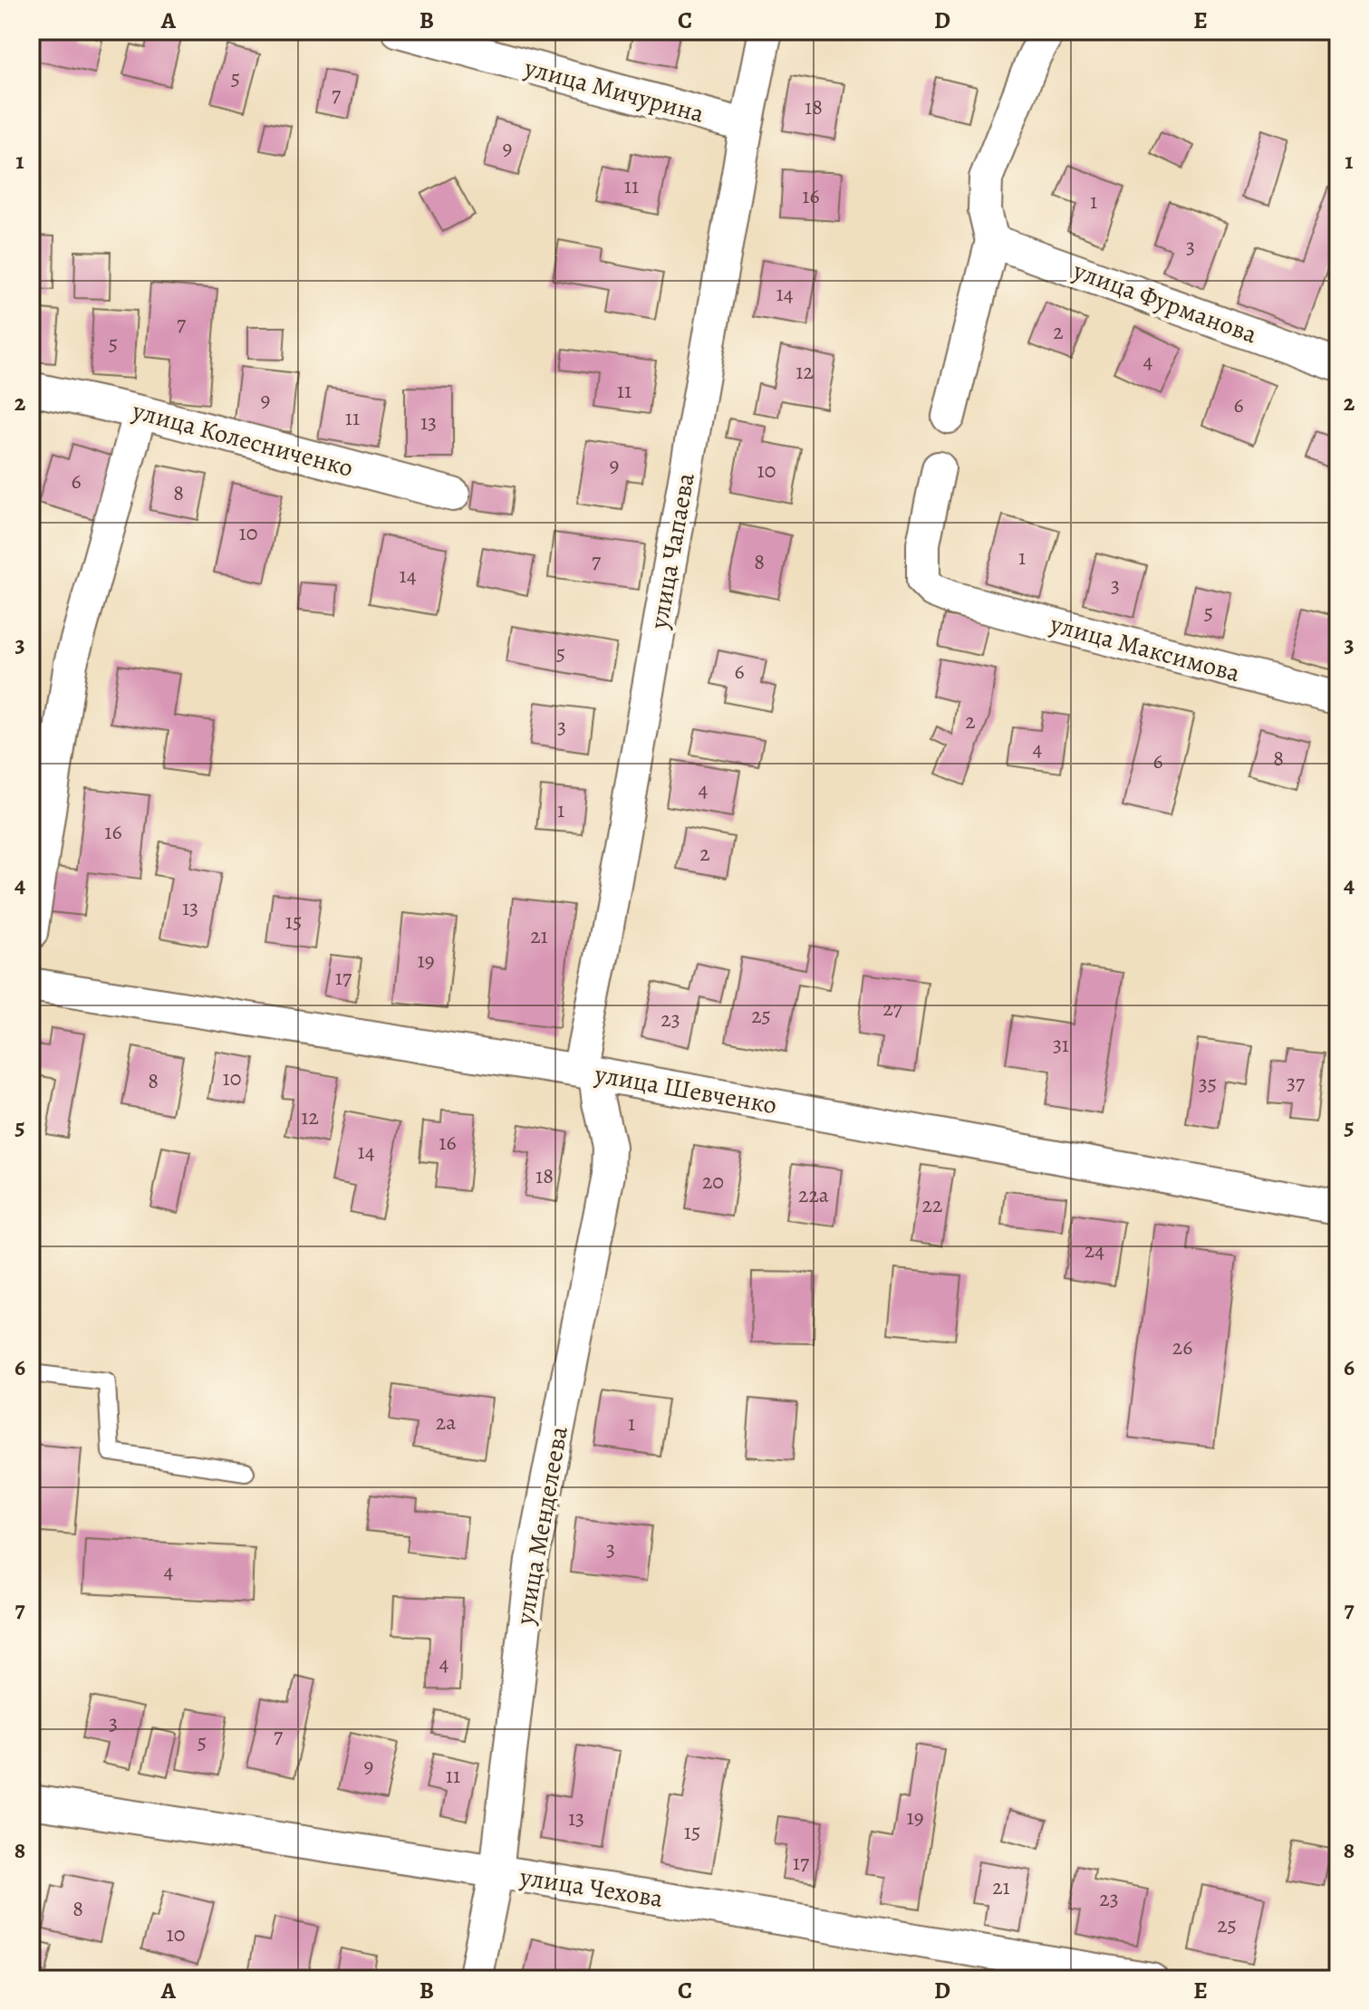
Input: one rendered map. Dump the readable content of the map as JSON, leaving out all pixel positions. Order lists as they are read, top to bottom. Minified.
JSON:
{"streets":{"street":["улица Мичурина","улица Фурманова","улица Колесниченко","улица Чапаева","улица Максимова","улица Шевченко","улица Менделеева","улица Чехова"]},"crossings":[["улица Мичурина","улица Чапаева"],["улица Чапаева","улица Шевченко"],["улица Чапаева","улица Менделеева"],["улица Шевченко","улица Менделеева"],["улица Менделеева","улица Чехова"]],"house_numbers":["5","7","18","9","11","16","1","3","14","7","2","5","4","12","11","9","6","11","13","9","10","6","8","10","1","7","8","14","3","5","5","6","2","3","4","8","6","4","1","16","2","13","15","21","19","17","27","25","23","31","10","8","37","35","12","16","14","18","20","22а","22","24","26","2а","1","3","4","4","3","7","5","9","11","19","13","15","17","21","23","8","25","10"],"grid":{"columns":["A","B","C","D","E"],"rows":["1","2","3","4","5","6","7","8"]}}
